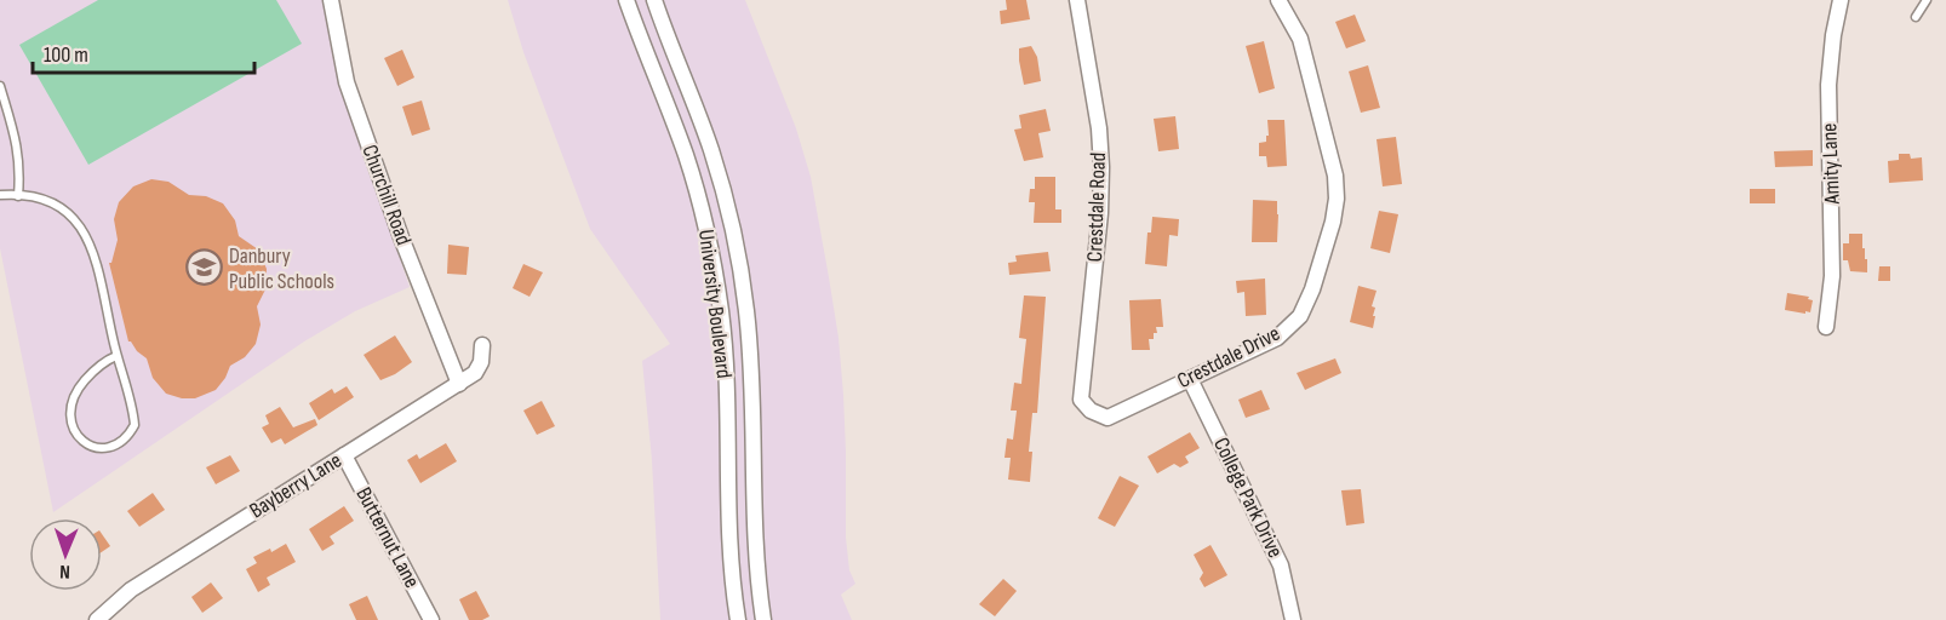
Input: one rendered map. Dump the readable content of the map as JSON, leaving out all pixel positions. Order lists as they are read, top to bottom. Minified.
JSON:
{"streets":{"street":["Amity Lane","Churchill Road","Crestdale Road","University Boulevard","Crestdale Drive","Bayberry Lane","College Park Drive","Butternut Lane"]},"crossings":[["Churchill Road","Bayberry Lane"],["Crestdale Road","Crestdale Drive"],["Crestdale Drive","College Park Drive"],["Bayberry Lane","Butternut Lane"]],"places":{"school or university":["Danbury Public Schools"]},"scale_bar":"100 m","north":"bottom"}
